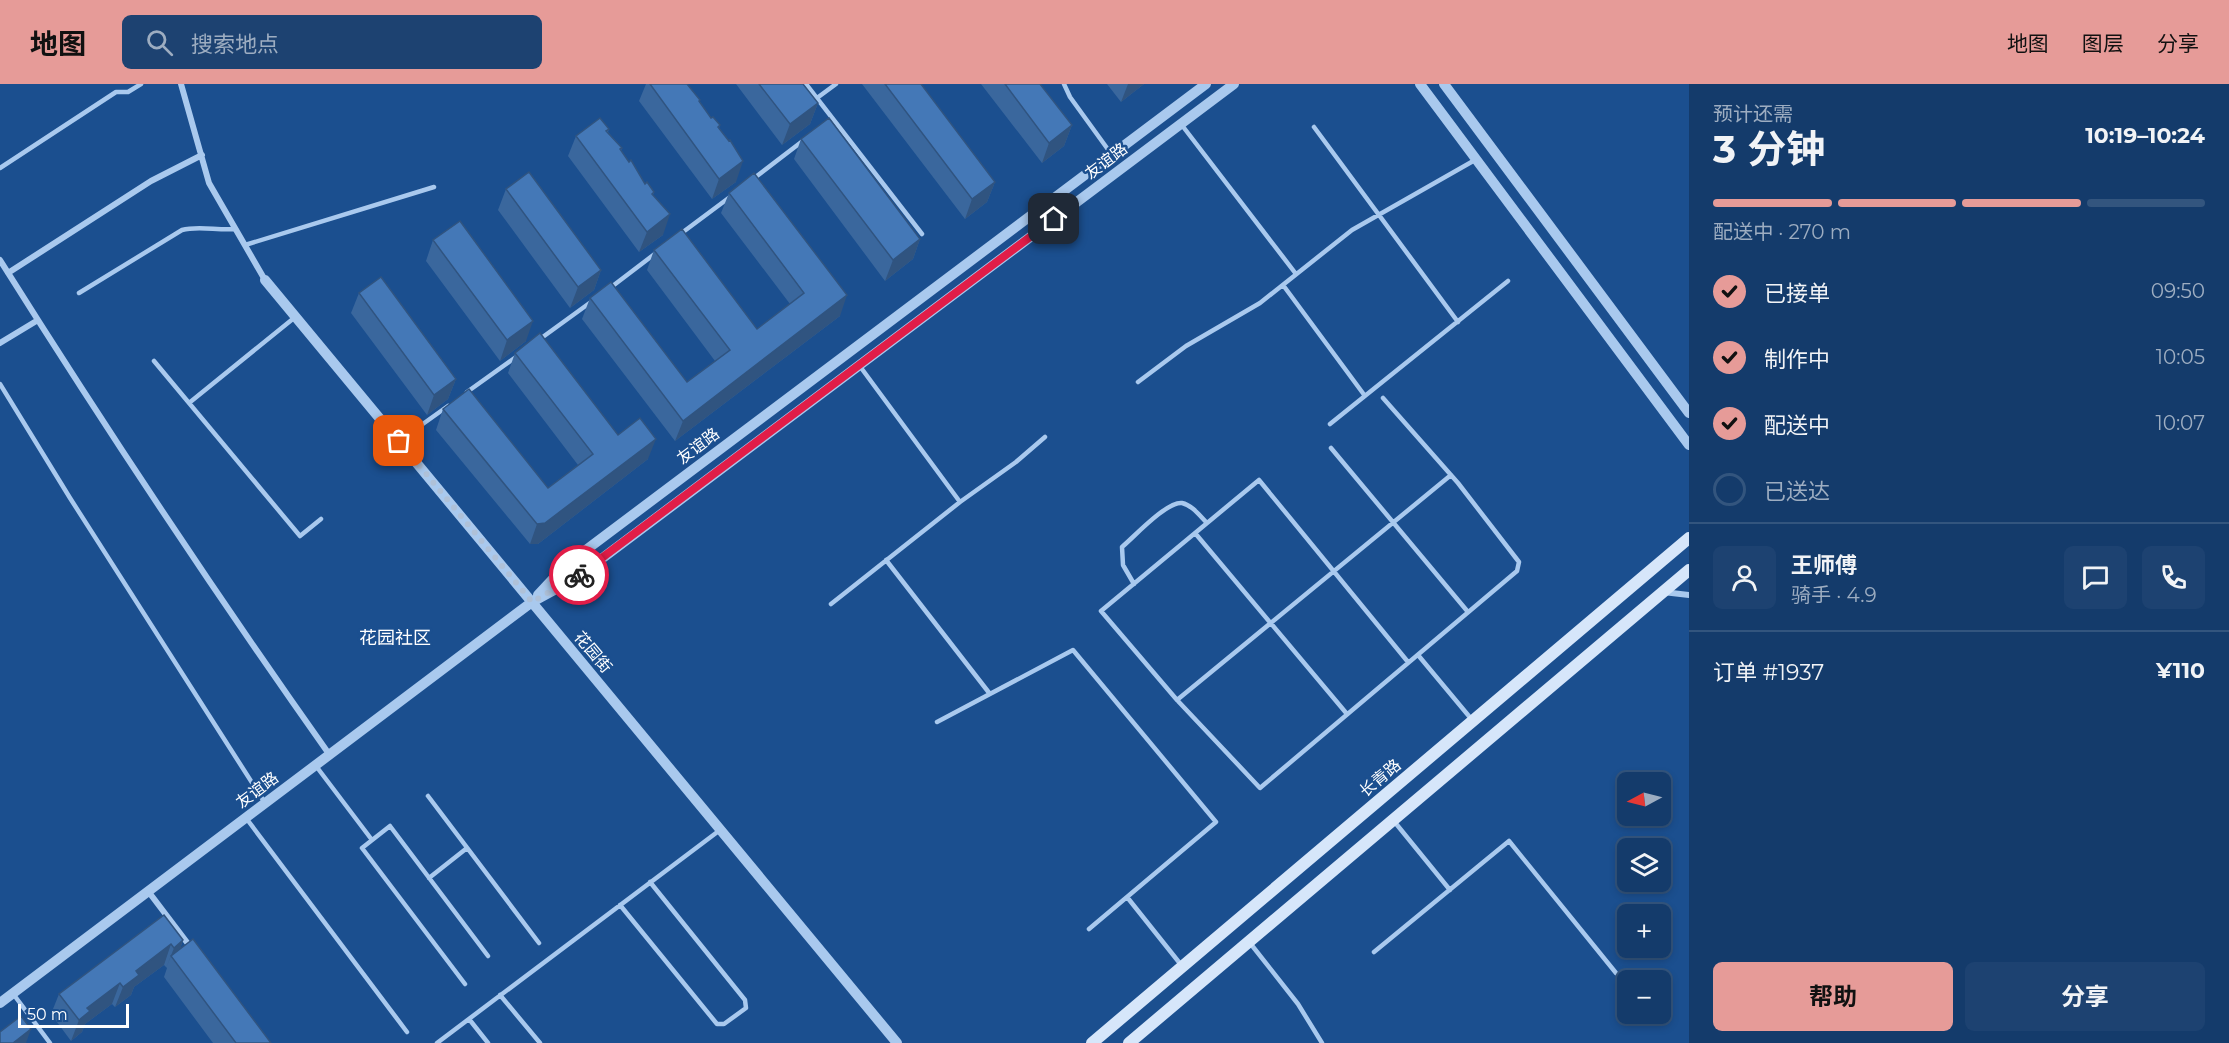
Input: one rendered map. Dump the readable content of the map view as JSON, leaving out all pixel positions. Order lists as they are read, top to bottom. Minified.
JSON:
{"streets":{"main road":["长青路"],"street":["友谊路","花园街"]},"crossings":[["友谊路","花园街"]],"districts":["花园社区"],"scale_bar":"50 m","north":"left","page":{"header":"地图","search":"搜索地点","nav":["地图","图层","分享"],"heading":["3 分钟","预计还需","10:19–10:24"],"panel":["王师傅","骑手 · 4.9","订单 #1937","¥110"],"bar":"配送中 · 270 m","list":[["已接单","09:50"],["制作中","10:05"],["配送中","10:07"],"已送达"],"map_buttons":["+","−"],"buttons":["帮助","分享"],"scale":"50 m"}}
